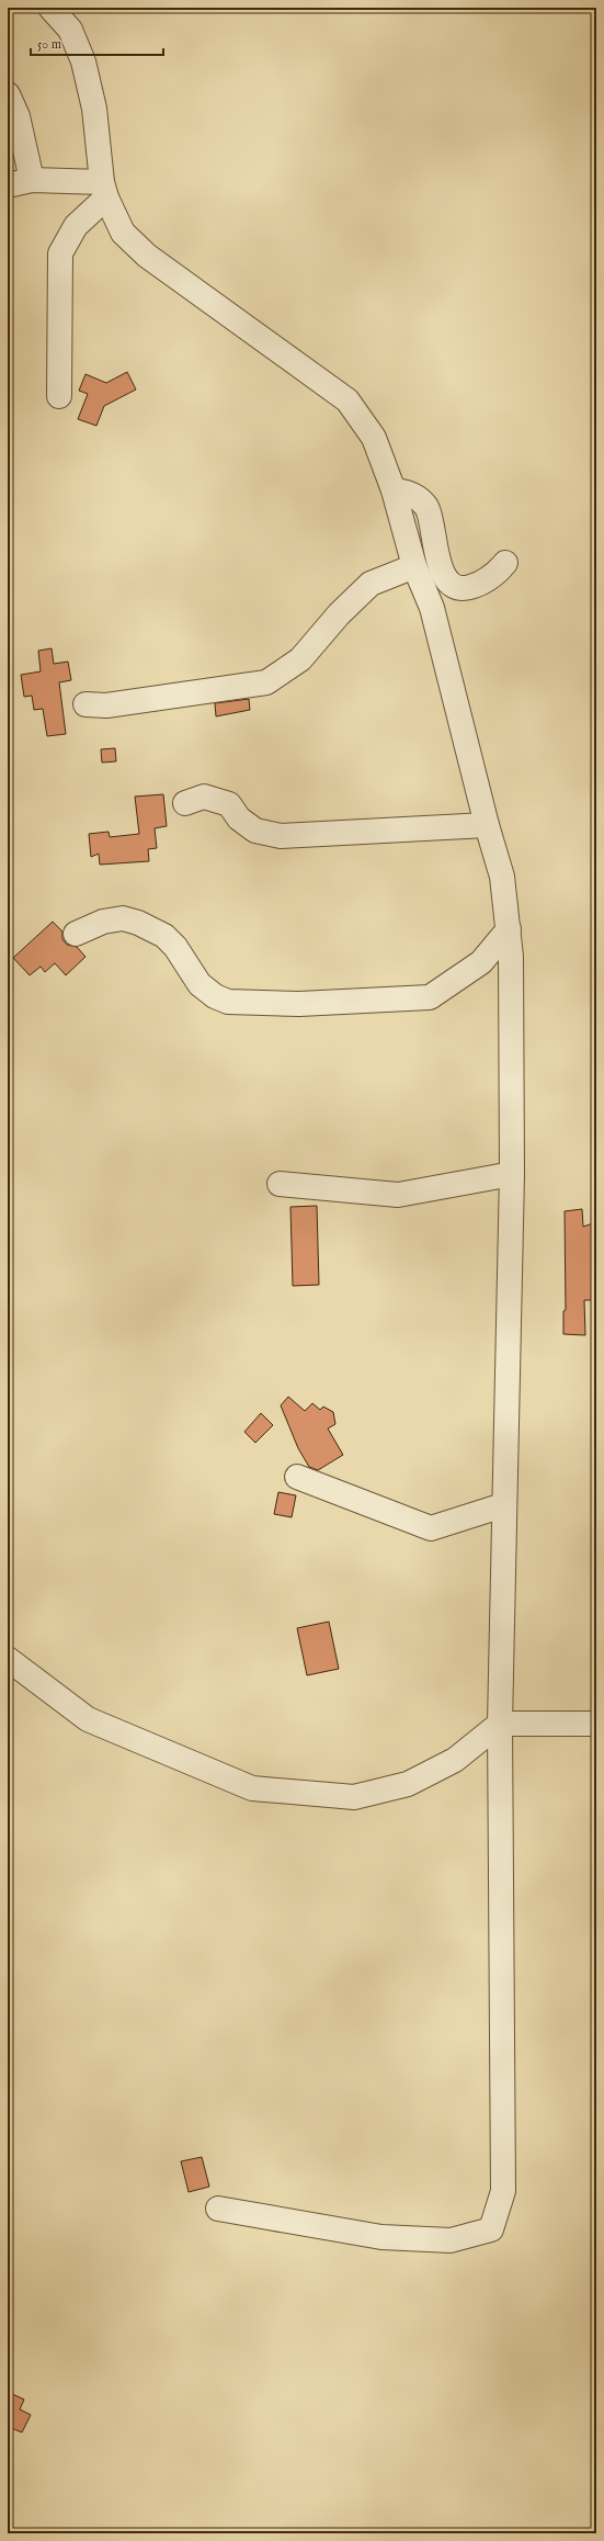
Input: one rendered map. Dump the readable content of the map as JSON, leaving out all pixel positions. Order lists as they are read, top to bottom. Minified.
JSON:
{"scale_bar":"50 m"}
